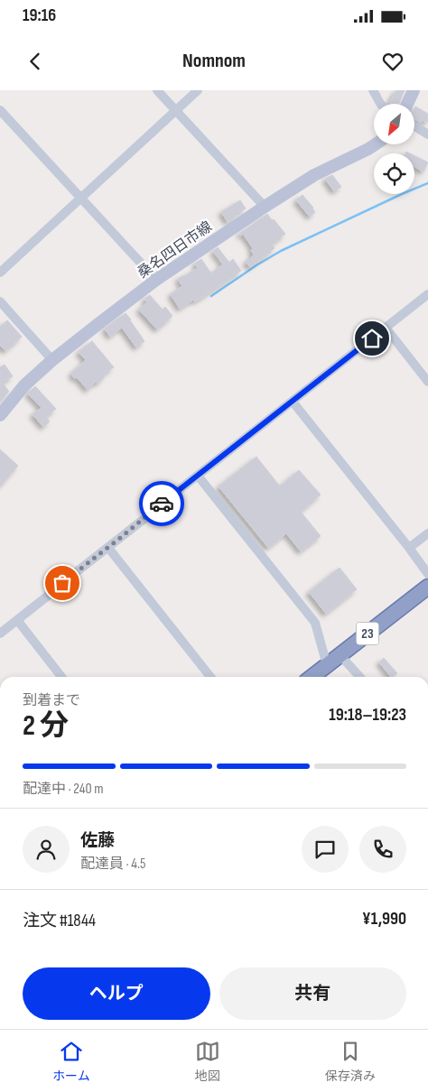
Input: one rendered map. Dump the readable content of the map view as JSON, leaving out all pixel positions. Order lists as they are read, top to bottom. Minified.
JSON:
{"streets":{"highway":["23"],"main road":["桑名四日市線"]},"north":"bottom left","page":{"status":"19:16","header":"Nomnom","heading":["2 分","到着まで","19:18–19:23"],"panel":["佐藤","配達員 · 4.5","注文 #1844","¥1,990"],"bar":"配達中 · 240 m","buttons":["ヘルプ","共有"],"tabs":["ホーム","地図","保存済み"]}}
